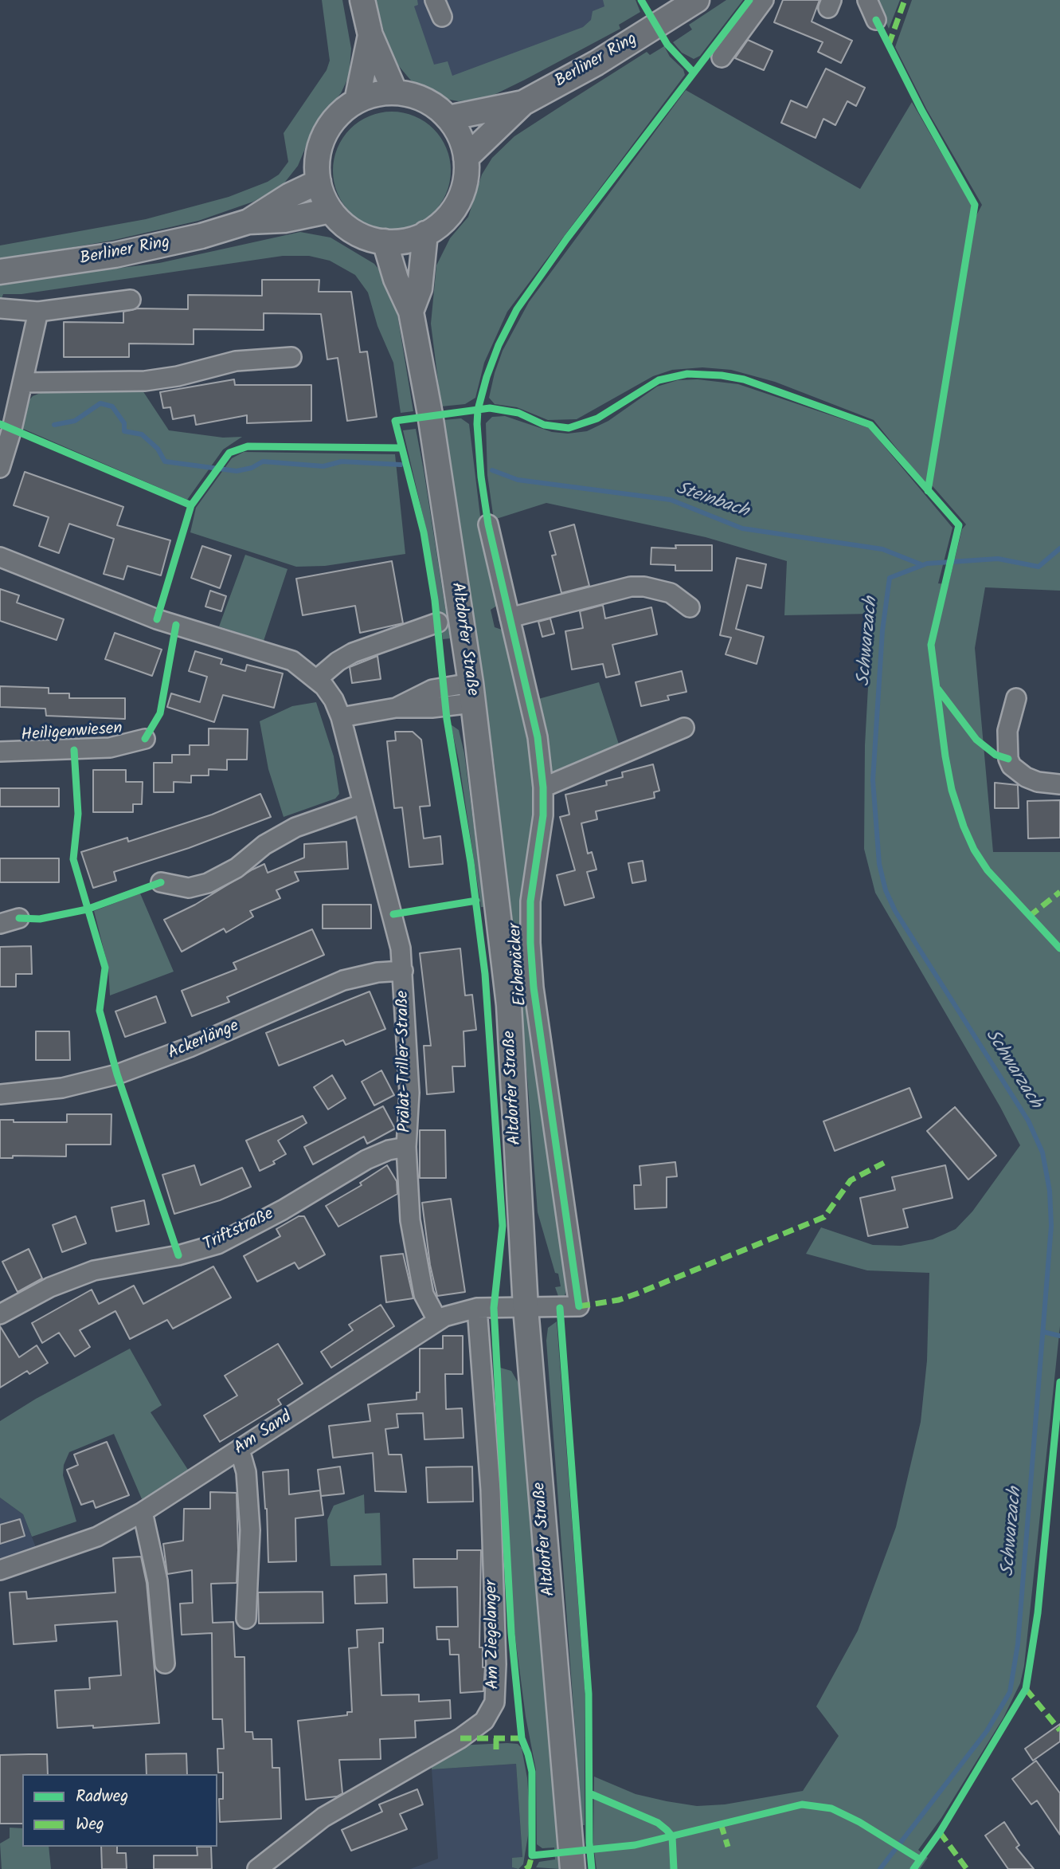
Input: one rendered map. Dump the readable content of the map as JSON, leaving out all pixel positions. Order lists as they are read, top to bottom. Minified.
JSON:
{"streets":{"main road":["Berliner Ring","Altdorfer Straße"],"street":["Heiligenwiesen","Eichenäcker","Ackerlänge","Prälat-Triller-Straße","Triftstraße","Am Sand","Am Ziegelanger"]},"crossings":[["Berliner Ring","Altdorfer Straße"],["Altdorfer Straße","Eichenäcker"],["Altdorfer Straße","Am Sand"],["Eichenäcker","Am Sand"],["Ackerlänge","Prälat-Triller-Straße"],["Prälat-Triller-Straße","Triftstraße"],["Prälat-Triller-Straße","Am Sand"],["Am Sand","Am Ziegelanger"]],"water":["Steinbach","Schwarzach"],"legend":["Radweg","Weg"]}
